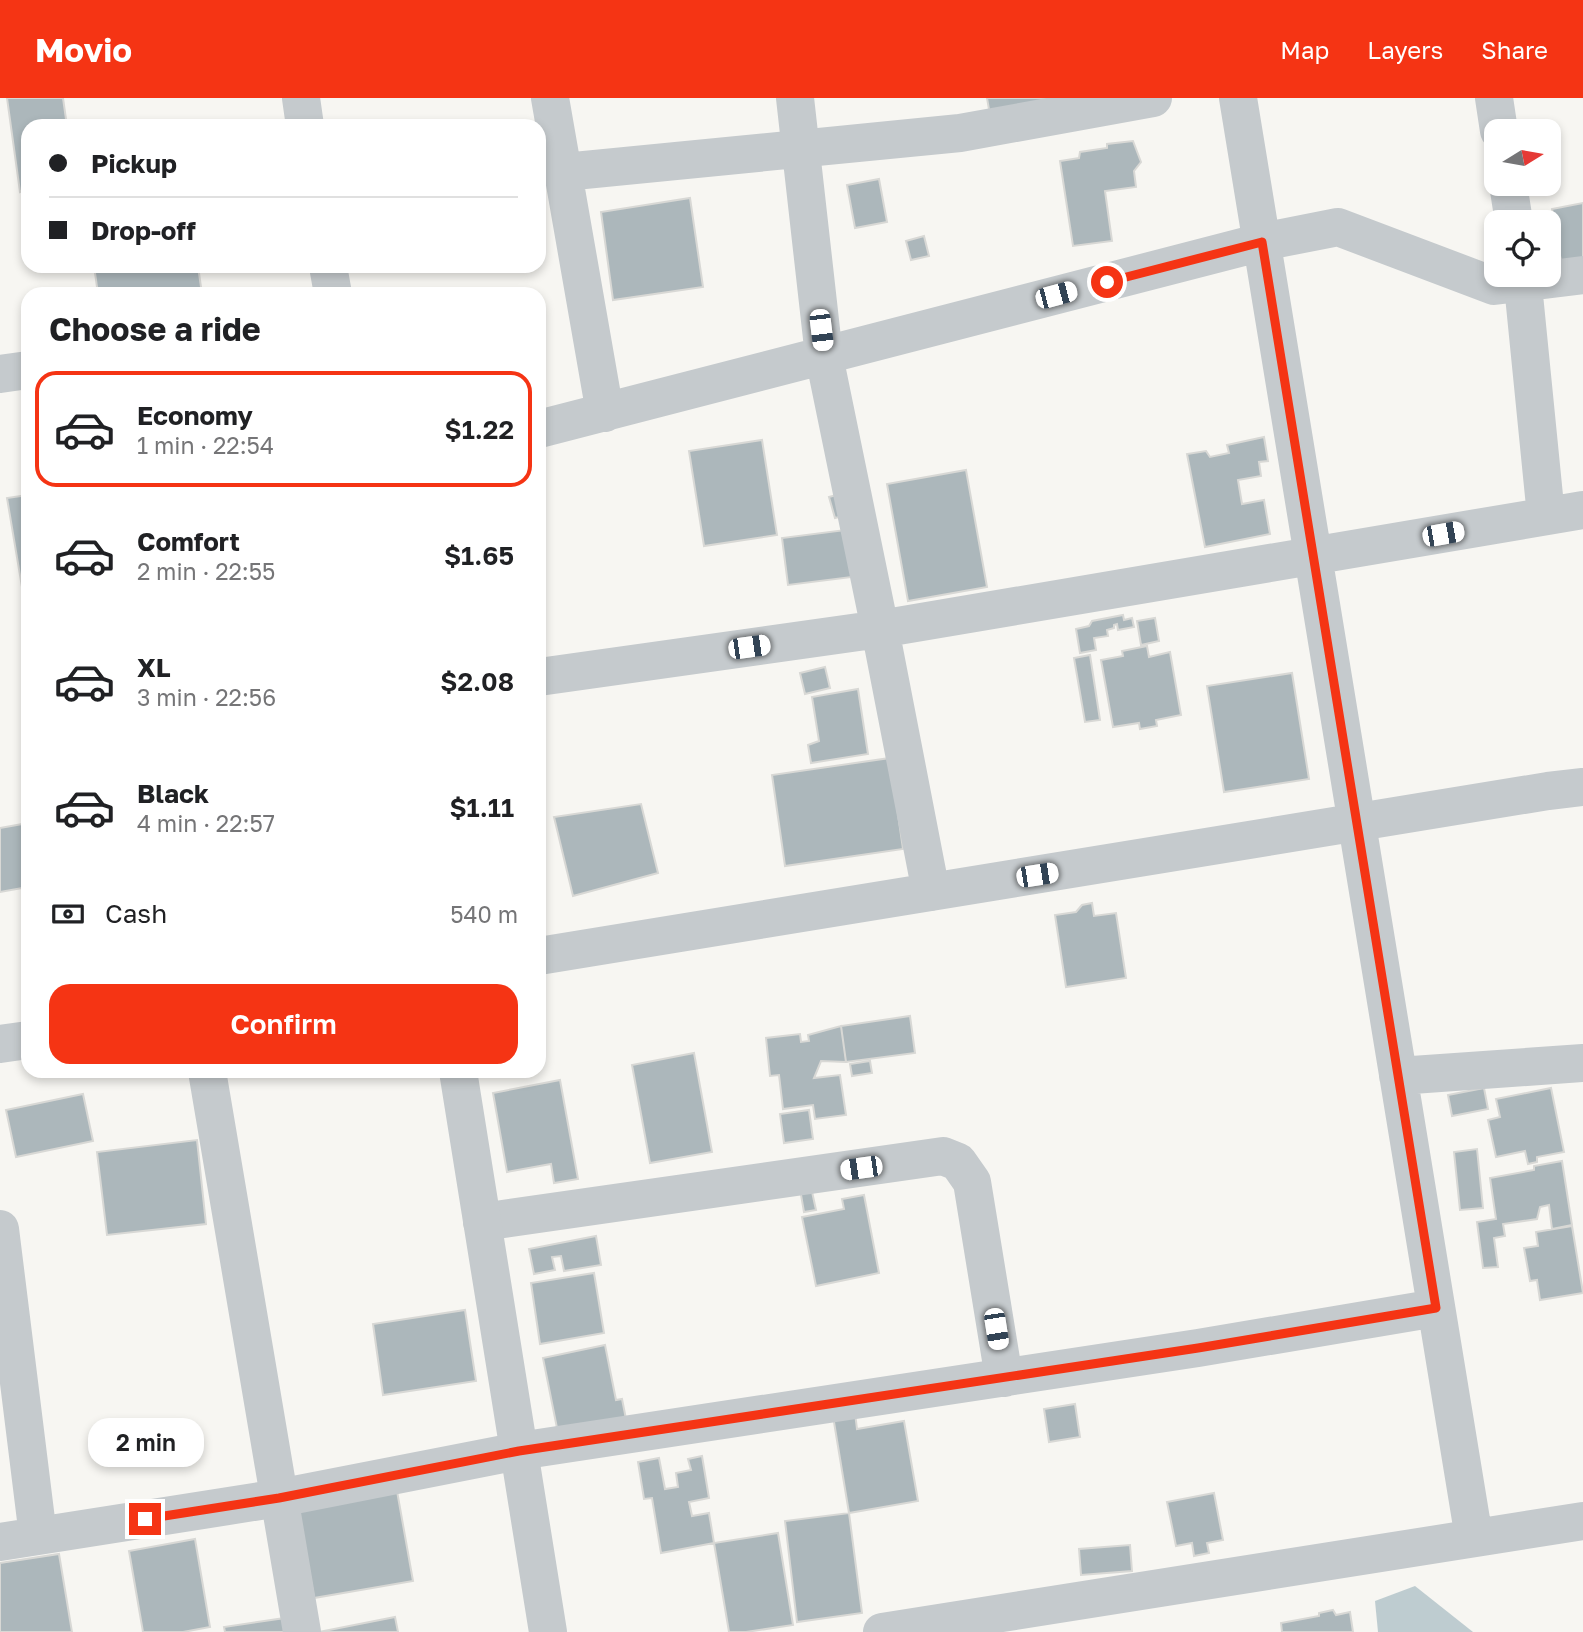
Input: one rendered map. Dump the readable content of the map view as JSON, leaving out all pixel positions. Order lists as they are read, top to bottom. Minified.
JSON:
{"north":"right","page":{"header":"Movio","nav":["Map","Layers","Share"],"banner":["Pickup","Drop-off"],"heading":"Choose a ride","list":[{"name":"Economy","note":"1 min · 22:54","value":"$1.22"},{"name":"Comfort","note":"2 min · 22:55","value":"$1.65"},{"name":"XL","note":"3 min · 22:56","value":"$2.08"},{"name":"Black","note":"4 min · 22:57","value":"$1.11"}],"pay":["Cash","540 m"],"buttons":"Confirm","bubble":"2 min"}}
